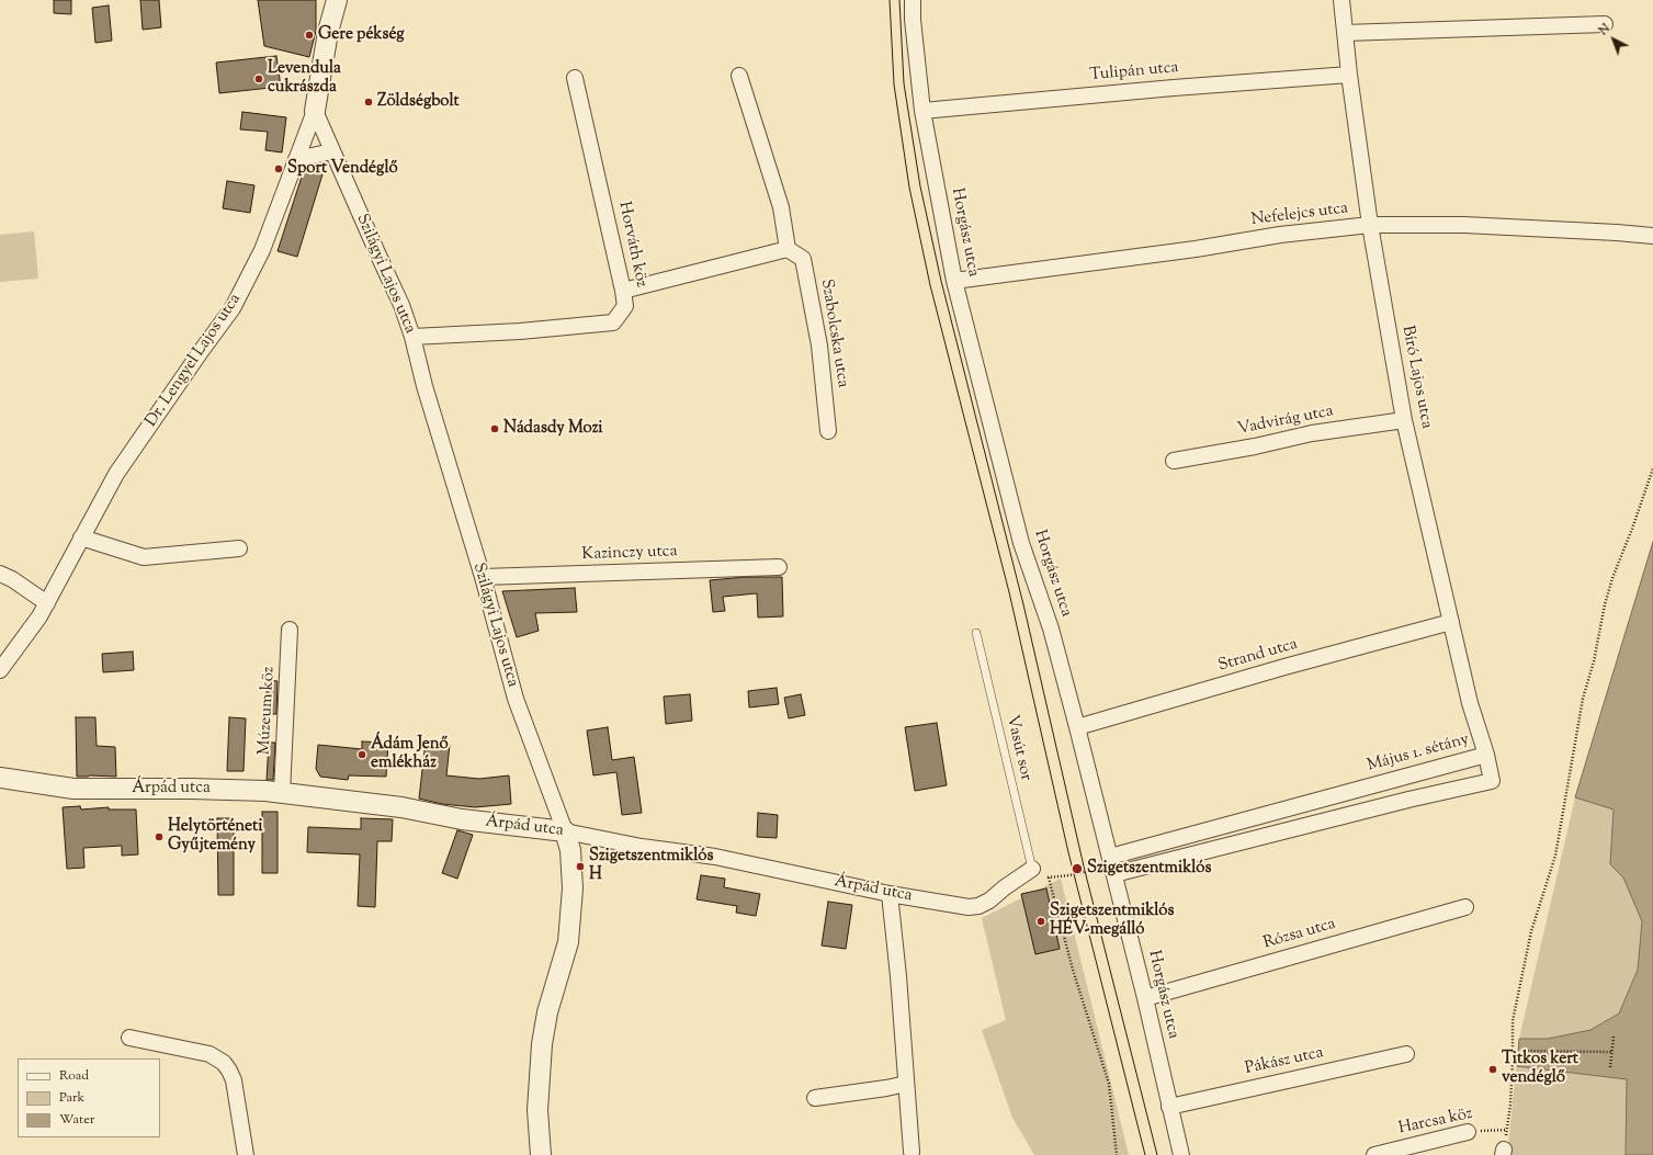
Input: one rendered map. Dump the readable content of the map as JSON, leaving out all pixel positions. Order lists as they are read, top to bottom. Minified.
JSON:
{"streets":{"street":["Tulipán utca","Nefelejcs utca","Horgász utca","Horváth köz","Szilágyi Lajos utca","Szabolcska utca","Dr. Lengyel Lajos utca","Bíró Lajos utca","Vadvirág utca","Kazinczy utca","Strand utca","Múzeum köz","Május 1. sétány","Árpád utca","Rózsa utca","Pákász utca","Harcsa köz"],"lane":["Vasút sor"]},"crossings":[["Tulipán utca","Horgász utca"],["Tulipán utca","Bíró Lajos utca"],["Nefelejcs utca","Horgász utca"],["Nefelejcs utca","Bíró Lajos utca"],["Horgász utca","Strand utca"],["Horgász utca","Május 1. sétány"],["Horgász utca","Rózsa utca"],["Horgász utca","Pákász utca"],["Horváth köz","Szilágyi Lajos utca"],["Szilágyi Lajos utca","Dr. Lengyel Lajos utca"],["Szilágyi Lajos utca","Kazinczy utca"],["Szilágyi Lajos utca","Árpád utca"],["Bíró Lajos utca","Vadvirág utca"],["Bíró Lajos utca","Strand utca"],["Bíró Lajos utca","Május 1. sétány"],["Múzeum köz","Árpád utca"],["Vasút sor","Árpád utca"]],"places":["Gere pékség","Levendula cukrászda","Zöldségbolt","Sport Vendéglő","Nádasdy Mozi","Ádám Jenő emlékház","Helytörténeti Gyűjtemény","Szigetszentmiklós H","Szigetszentmiklós","Szigetszentmiklós HÉV-megálló","Titkos kert vendéglő"],"legend":["Road","Park","Water"],"north":"top left"}
